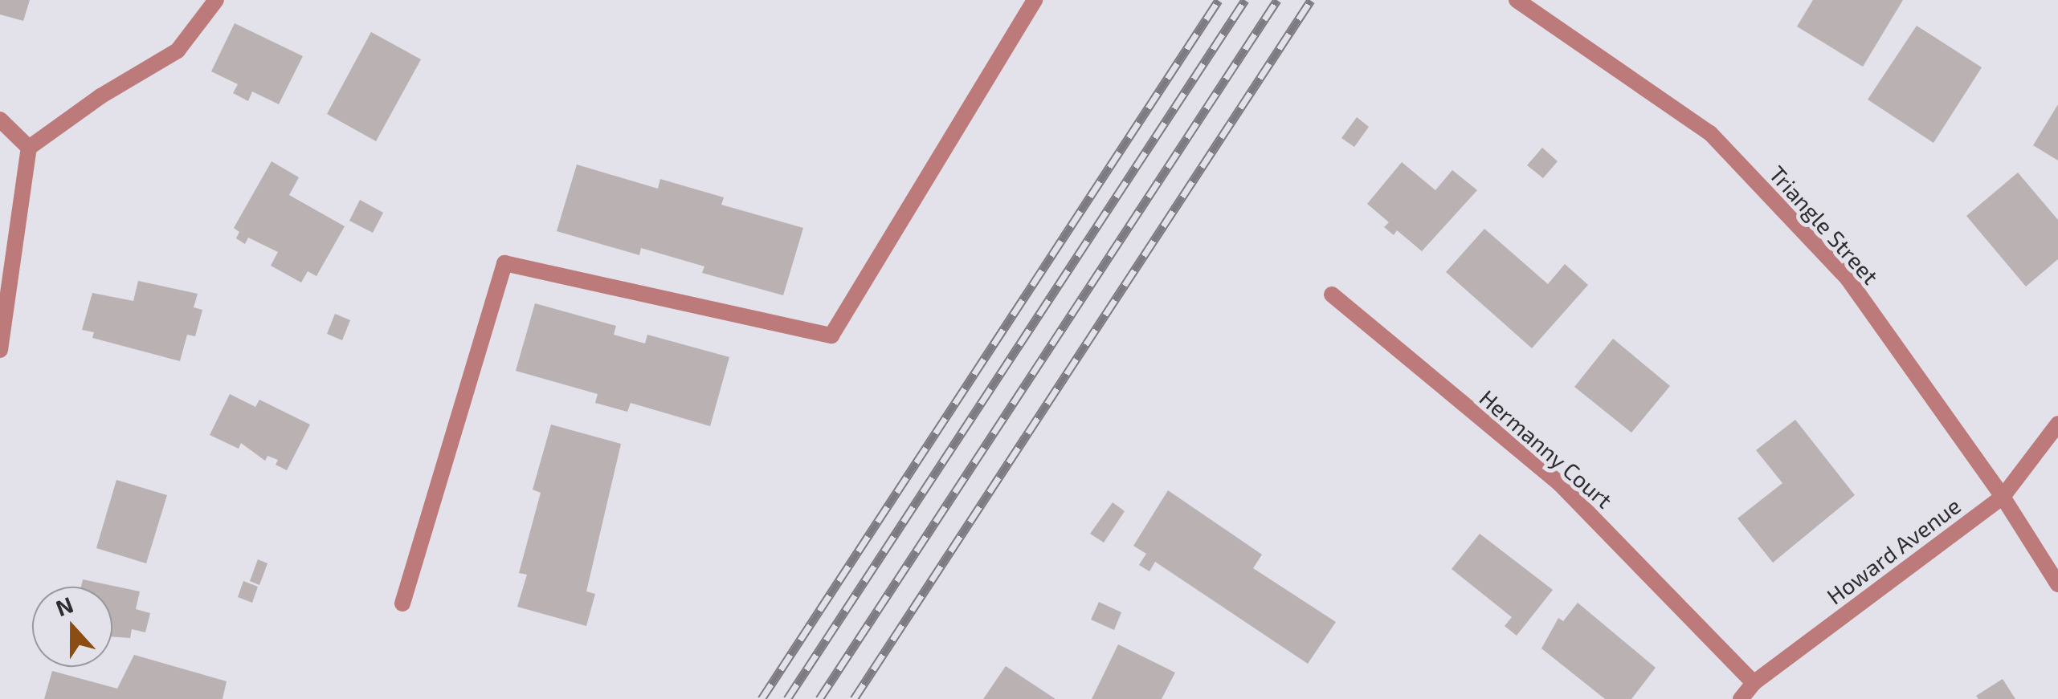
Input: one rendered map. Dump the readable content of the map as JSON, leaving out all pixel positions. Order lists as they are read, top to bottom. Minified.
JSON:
{"streets":{"street":["Triangle Street","Hermanny Court","Howard Avenue"]},"crossings":[["Triangle Street","Howard Avenue"],["Hermanny Court","Howard Avenue"]],"north":"top"}
